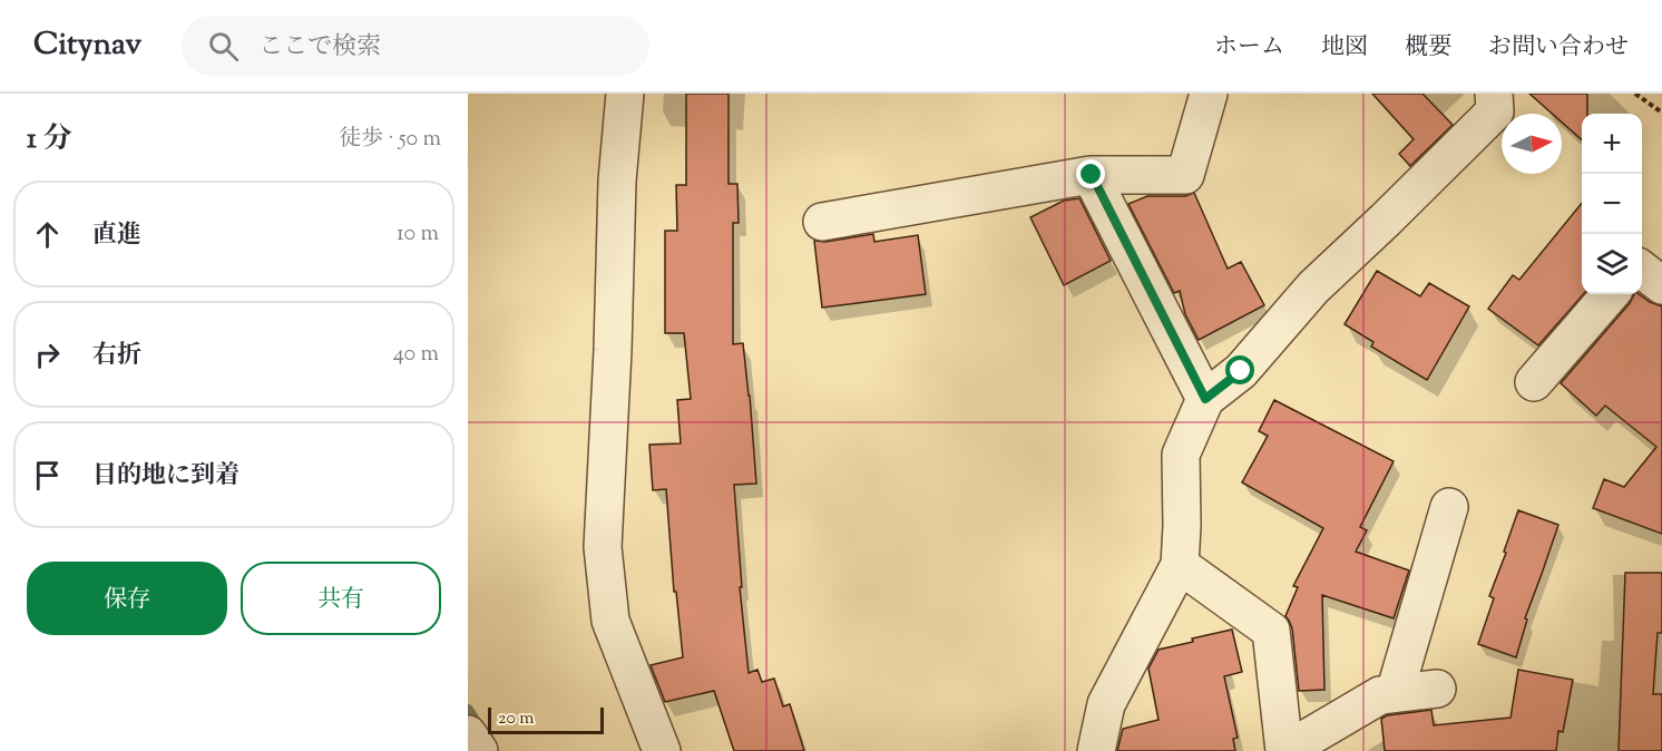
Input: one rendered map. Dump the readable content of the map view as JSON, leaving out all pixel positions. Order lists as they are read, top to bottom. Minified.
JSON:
{"scale_bar":"20 m","north":"right","page":{"header":"Citynav","search":"ここで検索","nav":["ホーム","地図","概要","お問い合わせ"],"heading":["1 分","徒歩 · 50 m"],"map_buttons":["+","−"],"list":[["直進","10 m"],["右折","40 m"],"目的地に到着"],"buttons":["保存","共有"],"scale":"20 m"}}
